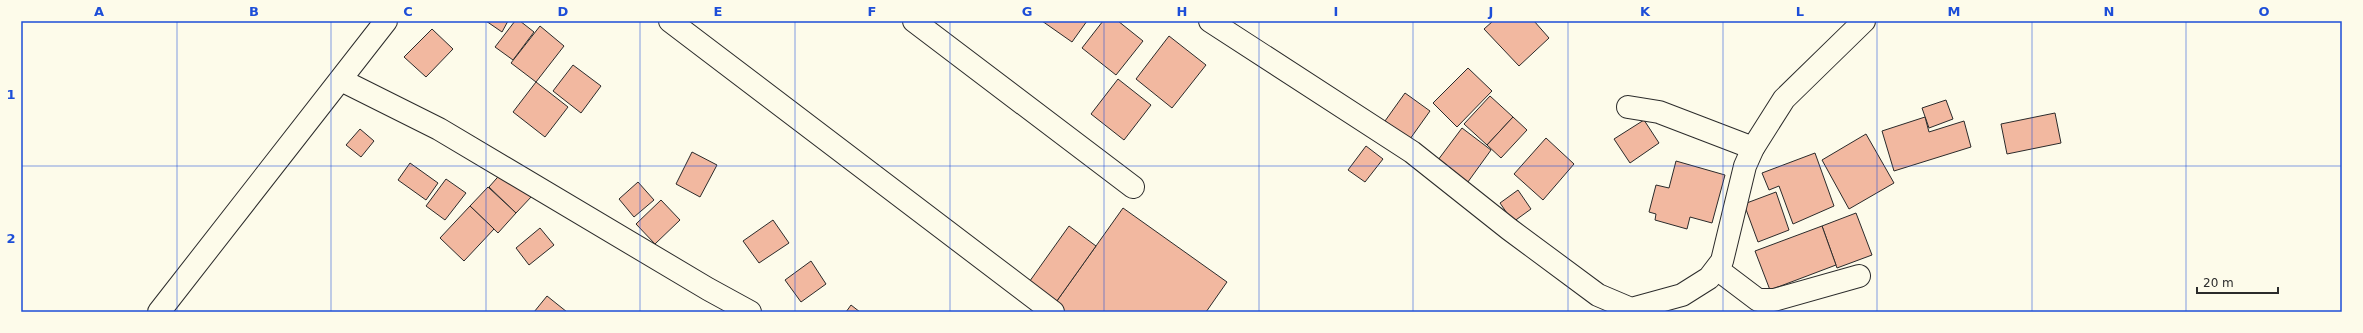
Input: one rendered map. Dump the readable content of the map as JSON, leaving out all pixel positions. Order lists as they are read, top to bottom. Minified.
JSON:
{"scale_bar":"20 m","grid":{"columns":["A","B","C","D","E","F","G","H","I","J","K","L","M","N","O"],"rows":["1","2"]}}
